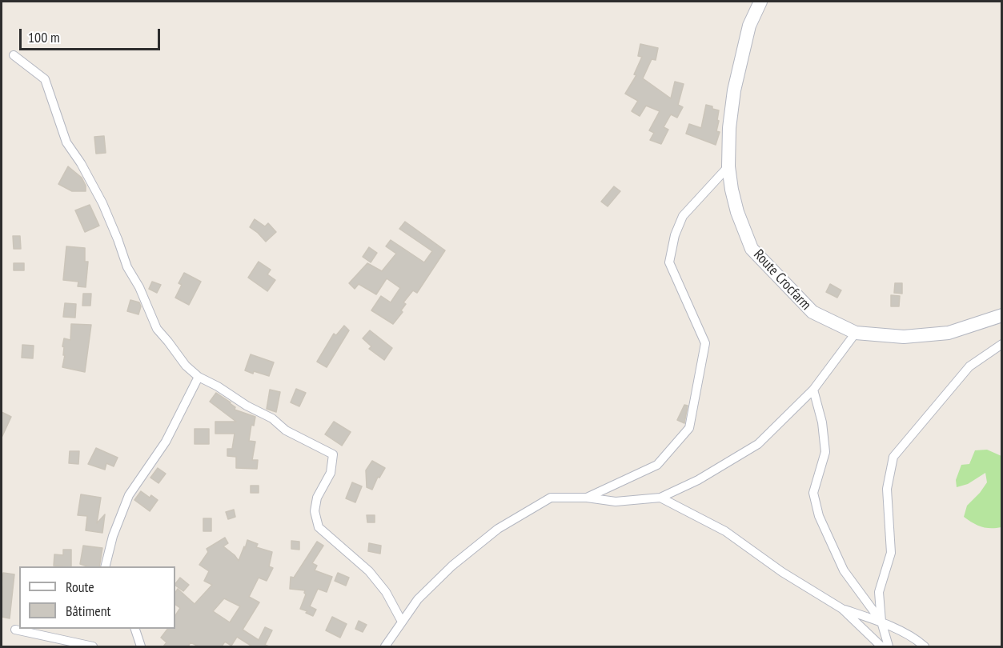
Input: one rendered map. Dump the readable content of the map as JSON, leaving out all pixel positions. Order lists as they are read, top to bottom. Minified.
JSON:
{"streets":{"street":["Route Crocfarm"]},"legend":["Route","Bâtiment"],"scale_bar":"100 m"}
